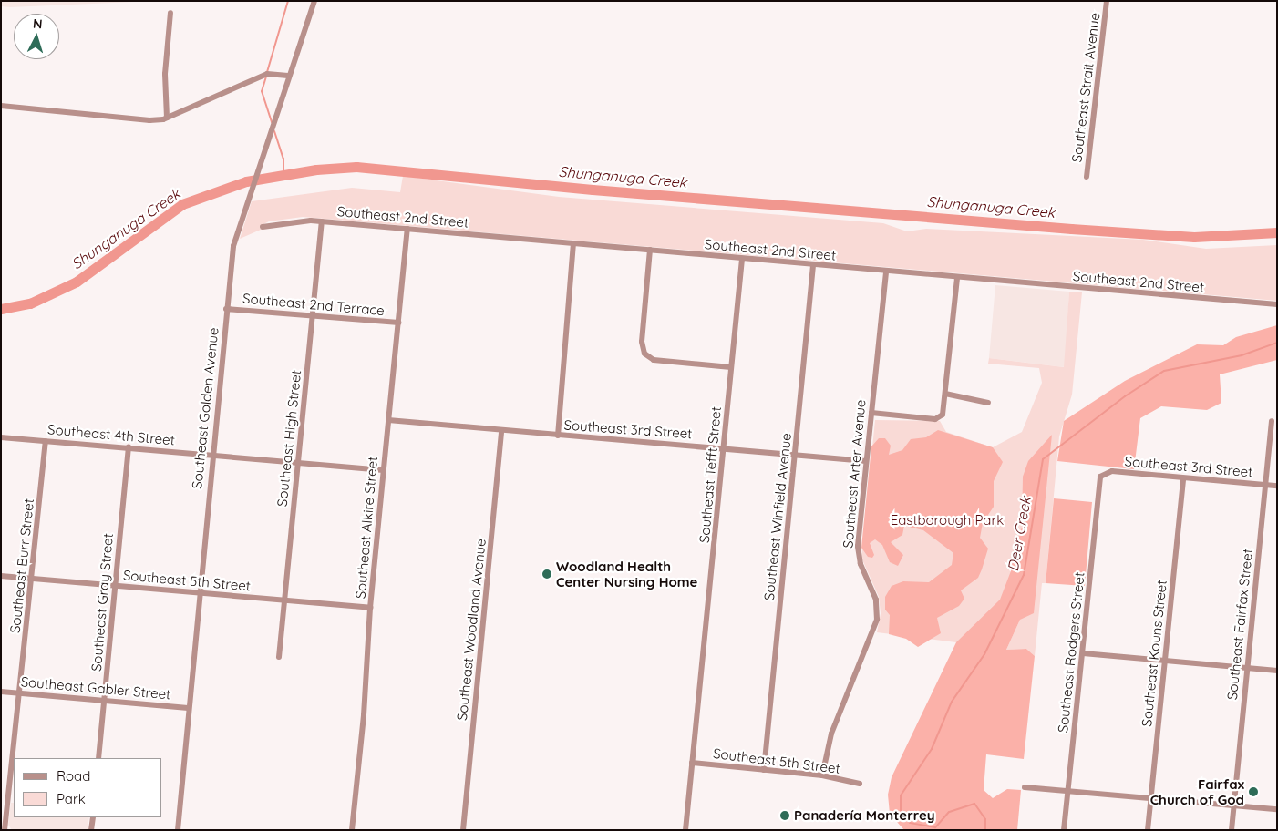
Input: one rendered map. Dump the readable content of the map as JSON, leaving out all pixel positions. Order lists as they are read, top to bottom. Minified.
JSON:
{"streets":{"street":["Southeast Strait Avenue","Southeast 2nd Street","Southeast 2nd Terrace","Southeast Golden Avenue","Southeast 3rd Street","Southeast 4th Street","Southeast High Street","Southeast Arter Avenue","Southeast Tefft Street","Southeast Winfield Avenue","Southeast Alkire Street","Southeast Burr Street","Southeast 5th Street","Southeast Gray Street","Southeast Fairfax Street","Southeast Woodland Avenue","Southeast Rodgers Street","Southeast Kouns Street","Southeast Gabler Street"]},"crossings":[["Southeast 2nd Street","Southeast High Street"],["Southeast 2nd Street","Southeast Arter Avenue"],["Southeast 2nd Street","Southeast Tefft Street"],["Southeast 2nd Street","Southeast Winfield Avenue"],["Southeast 2nd Street","Southeast Alkire Street"],["Southeast 2nd Terrace","Southeast Golden Avenue"],["Southeast 2nd Terrace","Southeast High Street"],["Southeast 2nd Terrace","Southeast Alkire Street"],["Southeast Golden Avenue","Southeast 4th Street"],["Southeast Golden Avenue","Southeast 5th Street"],["Southeast Golden Avenue","Southeast Gabler Street"],["Southeast 3rd Street","Southeast Arter Avenue"],["Southeast 3rd Street","Southeast Tefft Street"],["Southeast 3rd Street","Southeast Winfield Avenue"],["Southeast 3rd Street","Southeast Alkire Street"],["Southeast 3rd Street","Southeast Fairfax Street"],["Southeast 3rd Street","Southeast Woodland Avenue"],["Southeast 3rd Street","Southeast Rodgers Street"],["Southeast 3rd Street","Southeast Kouns Street"],["Southeast 4th Street","Southeast High Street"],["Southeast 4th Street","Southeast Alkire Street"],["Southeast 4th Street","Southeast Burr Street"],["Southeast 4th Street","Southeast Gray Street"],["Southeast High Street","Southeast 5th Street"],["Southeast Arter Avenue","Southeast 5th Street"],["Southeast Tefft Street","Southeast 5th Street"],["Southeast Winfield Avenue","Southeast 5th Street"],["Southeast Alkire Street","Southeast 5th Street"],["Southeast Burr Street","Southeast 5th Street"],["Southeast Burr Street","Southeast Gabler Street"],["Southeast 5th Street","Southeast Gray Street"],["Southeast Gray Street","Southeast Gabler Street"]],"water":["Shunganuga Creek","Deer Creek"],"parks":["Eastborough Park"],"places":["Woodland Health Center Nursing Home","Fairfax Church of God","Panadería Monterrey"],"legend":["Road","Park"],"north":"top"}
